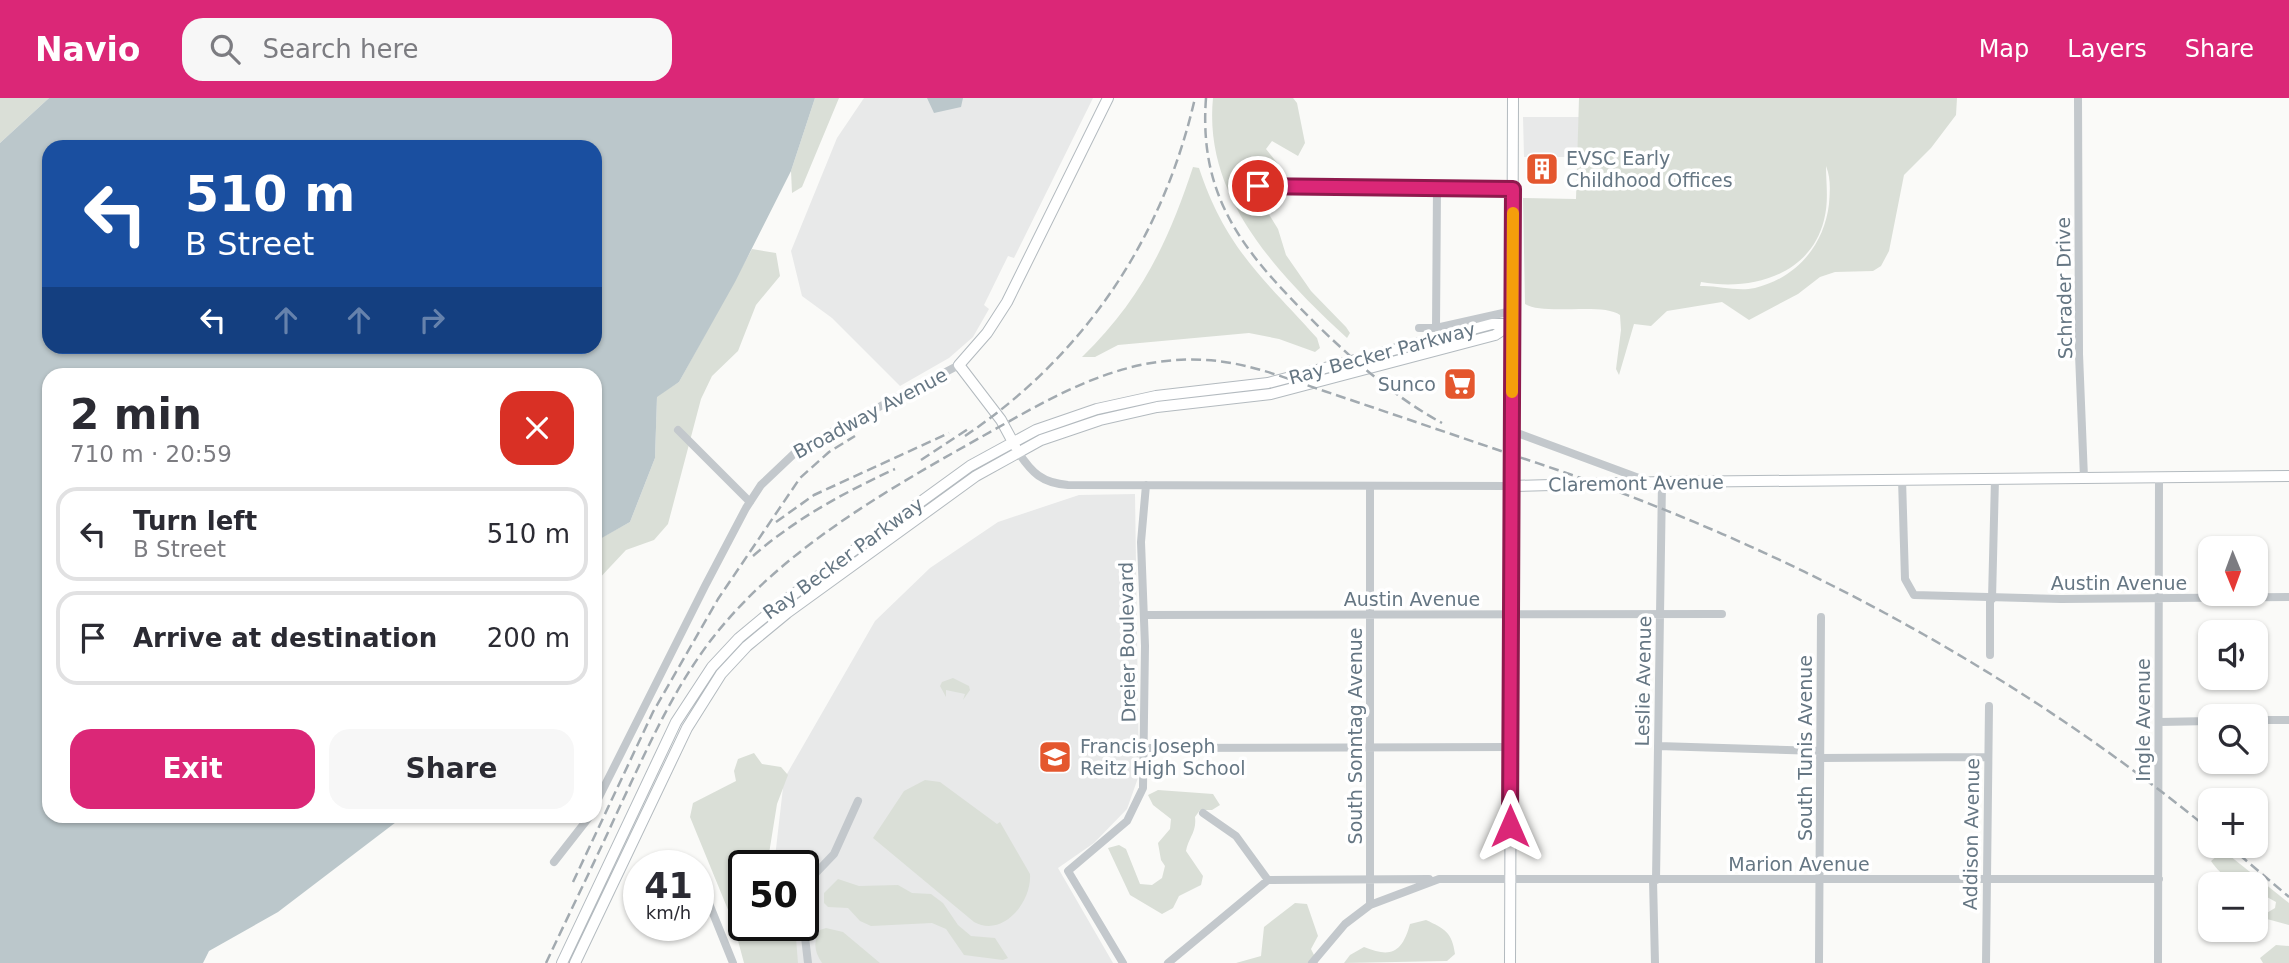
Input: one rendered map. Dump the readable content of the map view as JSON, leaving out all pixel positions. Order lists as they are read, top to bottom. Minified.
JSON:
{"streets":{"main road":["Ray Becker Parkway","Broadway Avenue","Claremont Avenue"],"street":["Schrader Drive","Austin Avenue","Dreier Boulevard","Leslie Avenue","Ingle Avenue","South Sonntag Avenue","South Tunis Avenue","Addison Avenue","Marion Avenue"]},"crossings":[["Schrader Drive","Claremont Avenue"],["Ray Becker Parkway","Claremont Avenue"],["Broadway Avenue","Claremont Avenue"],["Claremont Avenue","Austin Avenue"],["Claremont Avenue","Dreier Boulevard"],["Claremont Avenue","Leslie Avenue"],["Claremont Avenue","Ingle Avenue"],["Claremont Avenue","South Sonntag Avenue"],["Austin Avenue","Dreier Boulevard"],["Austin Avenue","Leslie Avenue"],["Austin Avenue","Ingle Avenue"],["Austin Avenue","South Sonntag Avenue"],["Leslie Avenue","Marion Avenue"],["Ingle Avenue","Marion Avenue"],["South Sonntag Avenue","Marion Avenue"],["South Tunis Avenue","Marion Avenue"],["Addison Avenue","Marion Avenue"]],"places":{"building":["EVSC Early Childhood Offices"],"supermarket":["Sunco"],"school or university":["Francis Joseph Reitz High School"]},"north":"bottom","page":{"header":"Navio","search":"Search here","nav":["Map","Layers","Share"],"turn":["510 m","B Street"],"heading":["2 min","710 m · 20:59"],"list":[{"name":"Turn left","note":"B Street","value":"510 m"},{"name":"Arrive at destination","value":"200 m"}],"map_buttons":["+","−"],"buttons":["Exit","Share"],"speed":"41 km/h","limit":"50"}}
